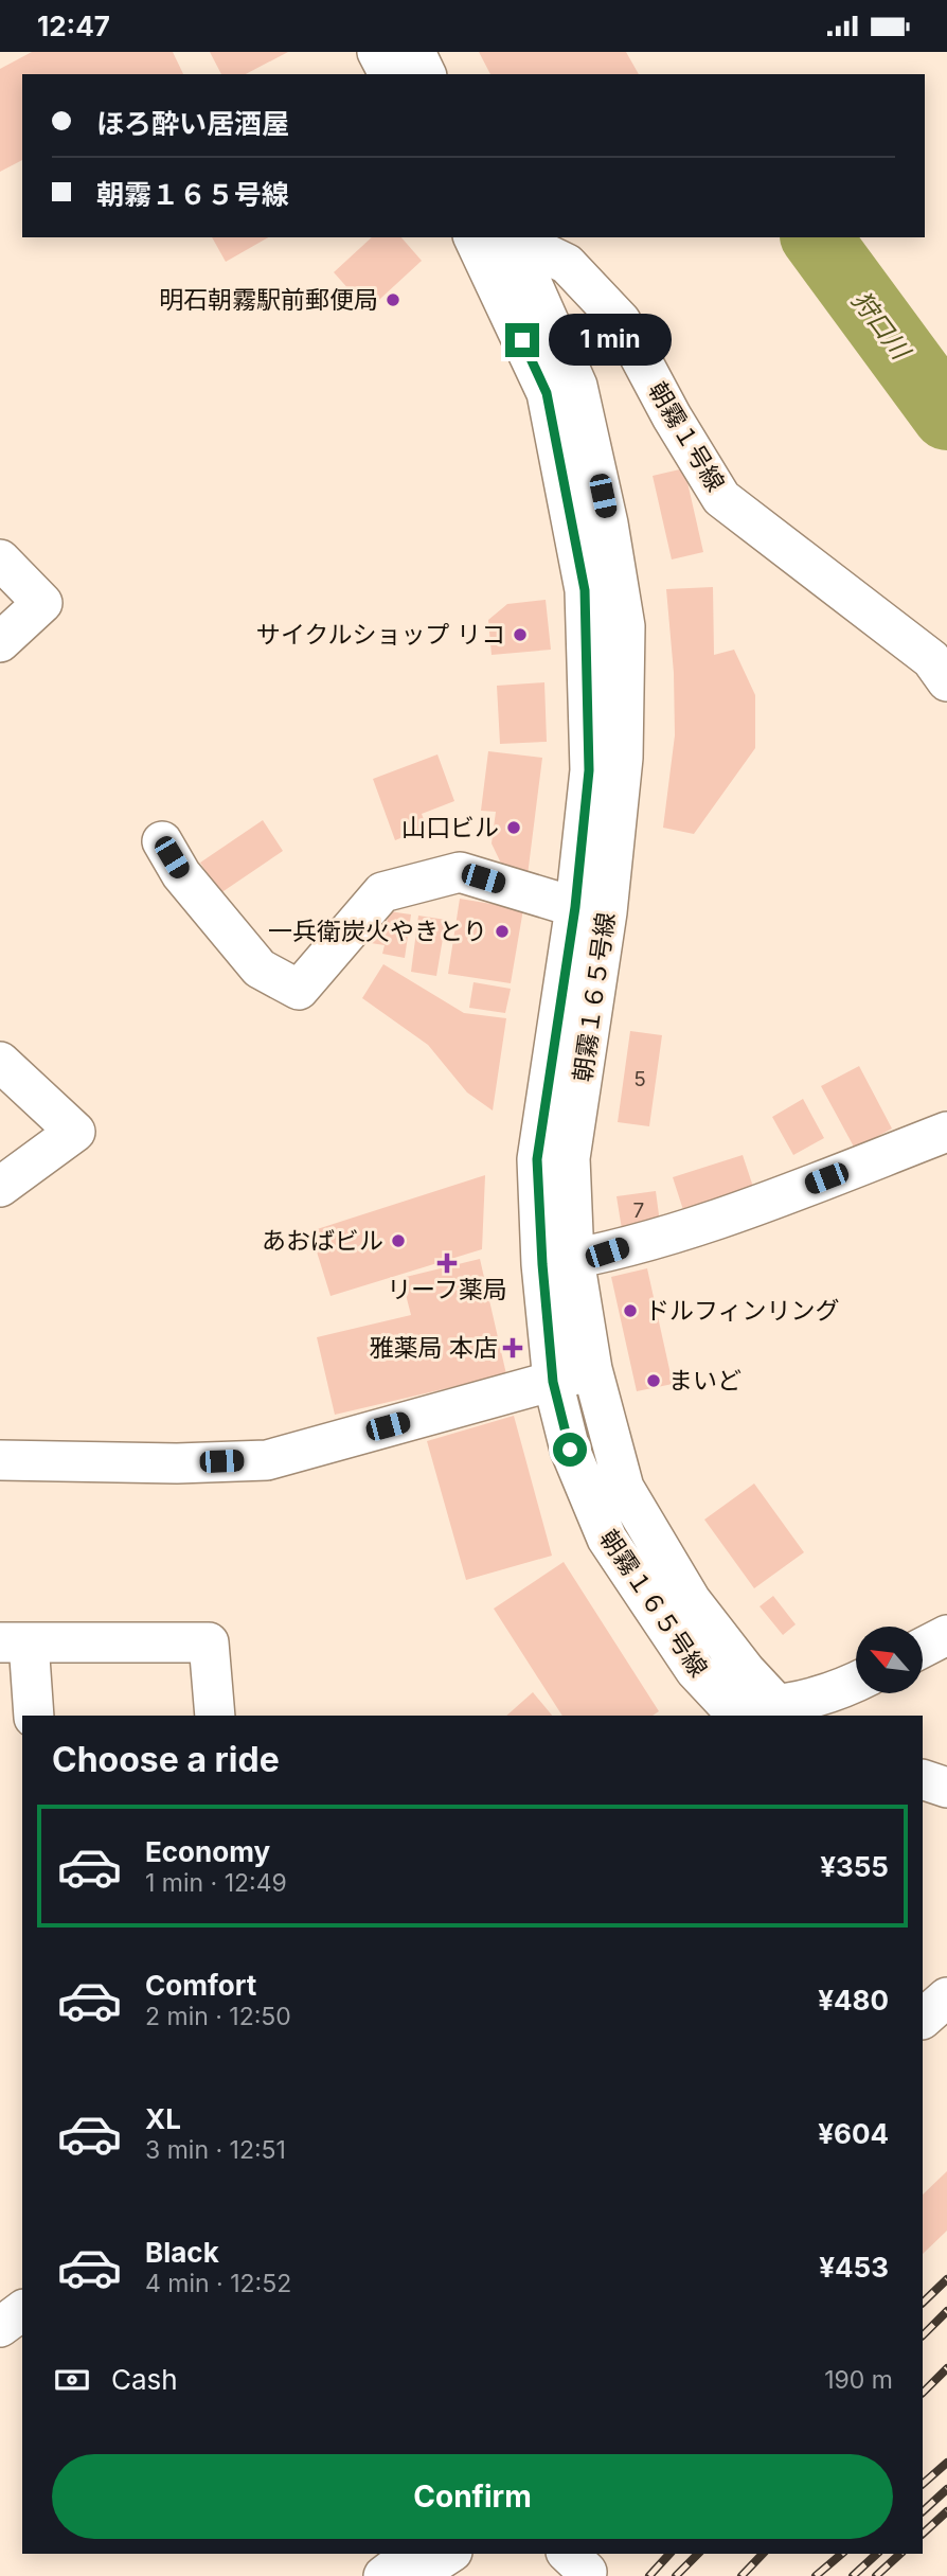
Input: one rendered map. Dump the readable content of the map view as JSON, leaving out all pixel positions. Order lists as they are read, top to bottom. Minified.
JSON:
{"streets":{"street":["朝霧１号線","朝霧１６５号線"]},"water":["狩口川"],"places":{"other":["明石朝霧駅前郵便局","サイクルショップ リコ","山口ビル","一兵衛炭火やきとり","あおばビル","ドルフィンリング","まいど"],"health":["リーフ薬局","雅薬局 本店"]},"house_numbers":["5","7"],"north":"top left","page":{"status":"12:47","banner":["ほろ酔い居酒屋","朝霧１６５号線"],"bubble":"1 min","heading":"Choose a ride","list":[{"name":"Economy","note":"1 min · 12:49","value":"¥355"},{"name":"Comfort","note":"2 min · 12:50","value":"¥480"},{"name":"XL","note":"3 min · 12:51","value":"¥604"},{"name":"Black","note":"4 min · 12:52","value":"¥453"}],"pay":["Cash","190 m"],"buttons":"Confirm"}}
